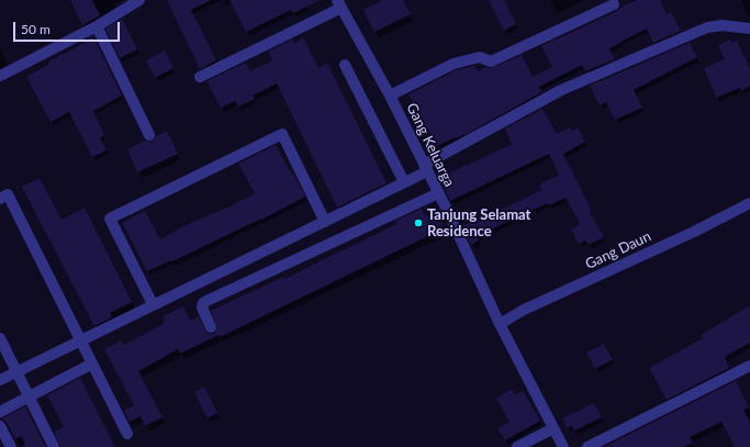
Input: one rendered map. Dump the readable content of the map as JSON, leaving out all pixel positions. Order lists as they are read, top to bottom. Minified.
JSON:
{"streets":{"street":["Gang Keluarga","Gang Daun"]},"crossings":[["Gang Keluarga","Gang Daun"]],"places":["Tanjung Selamat Residence"],"scale_bar":"50 m"}
